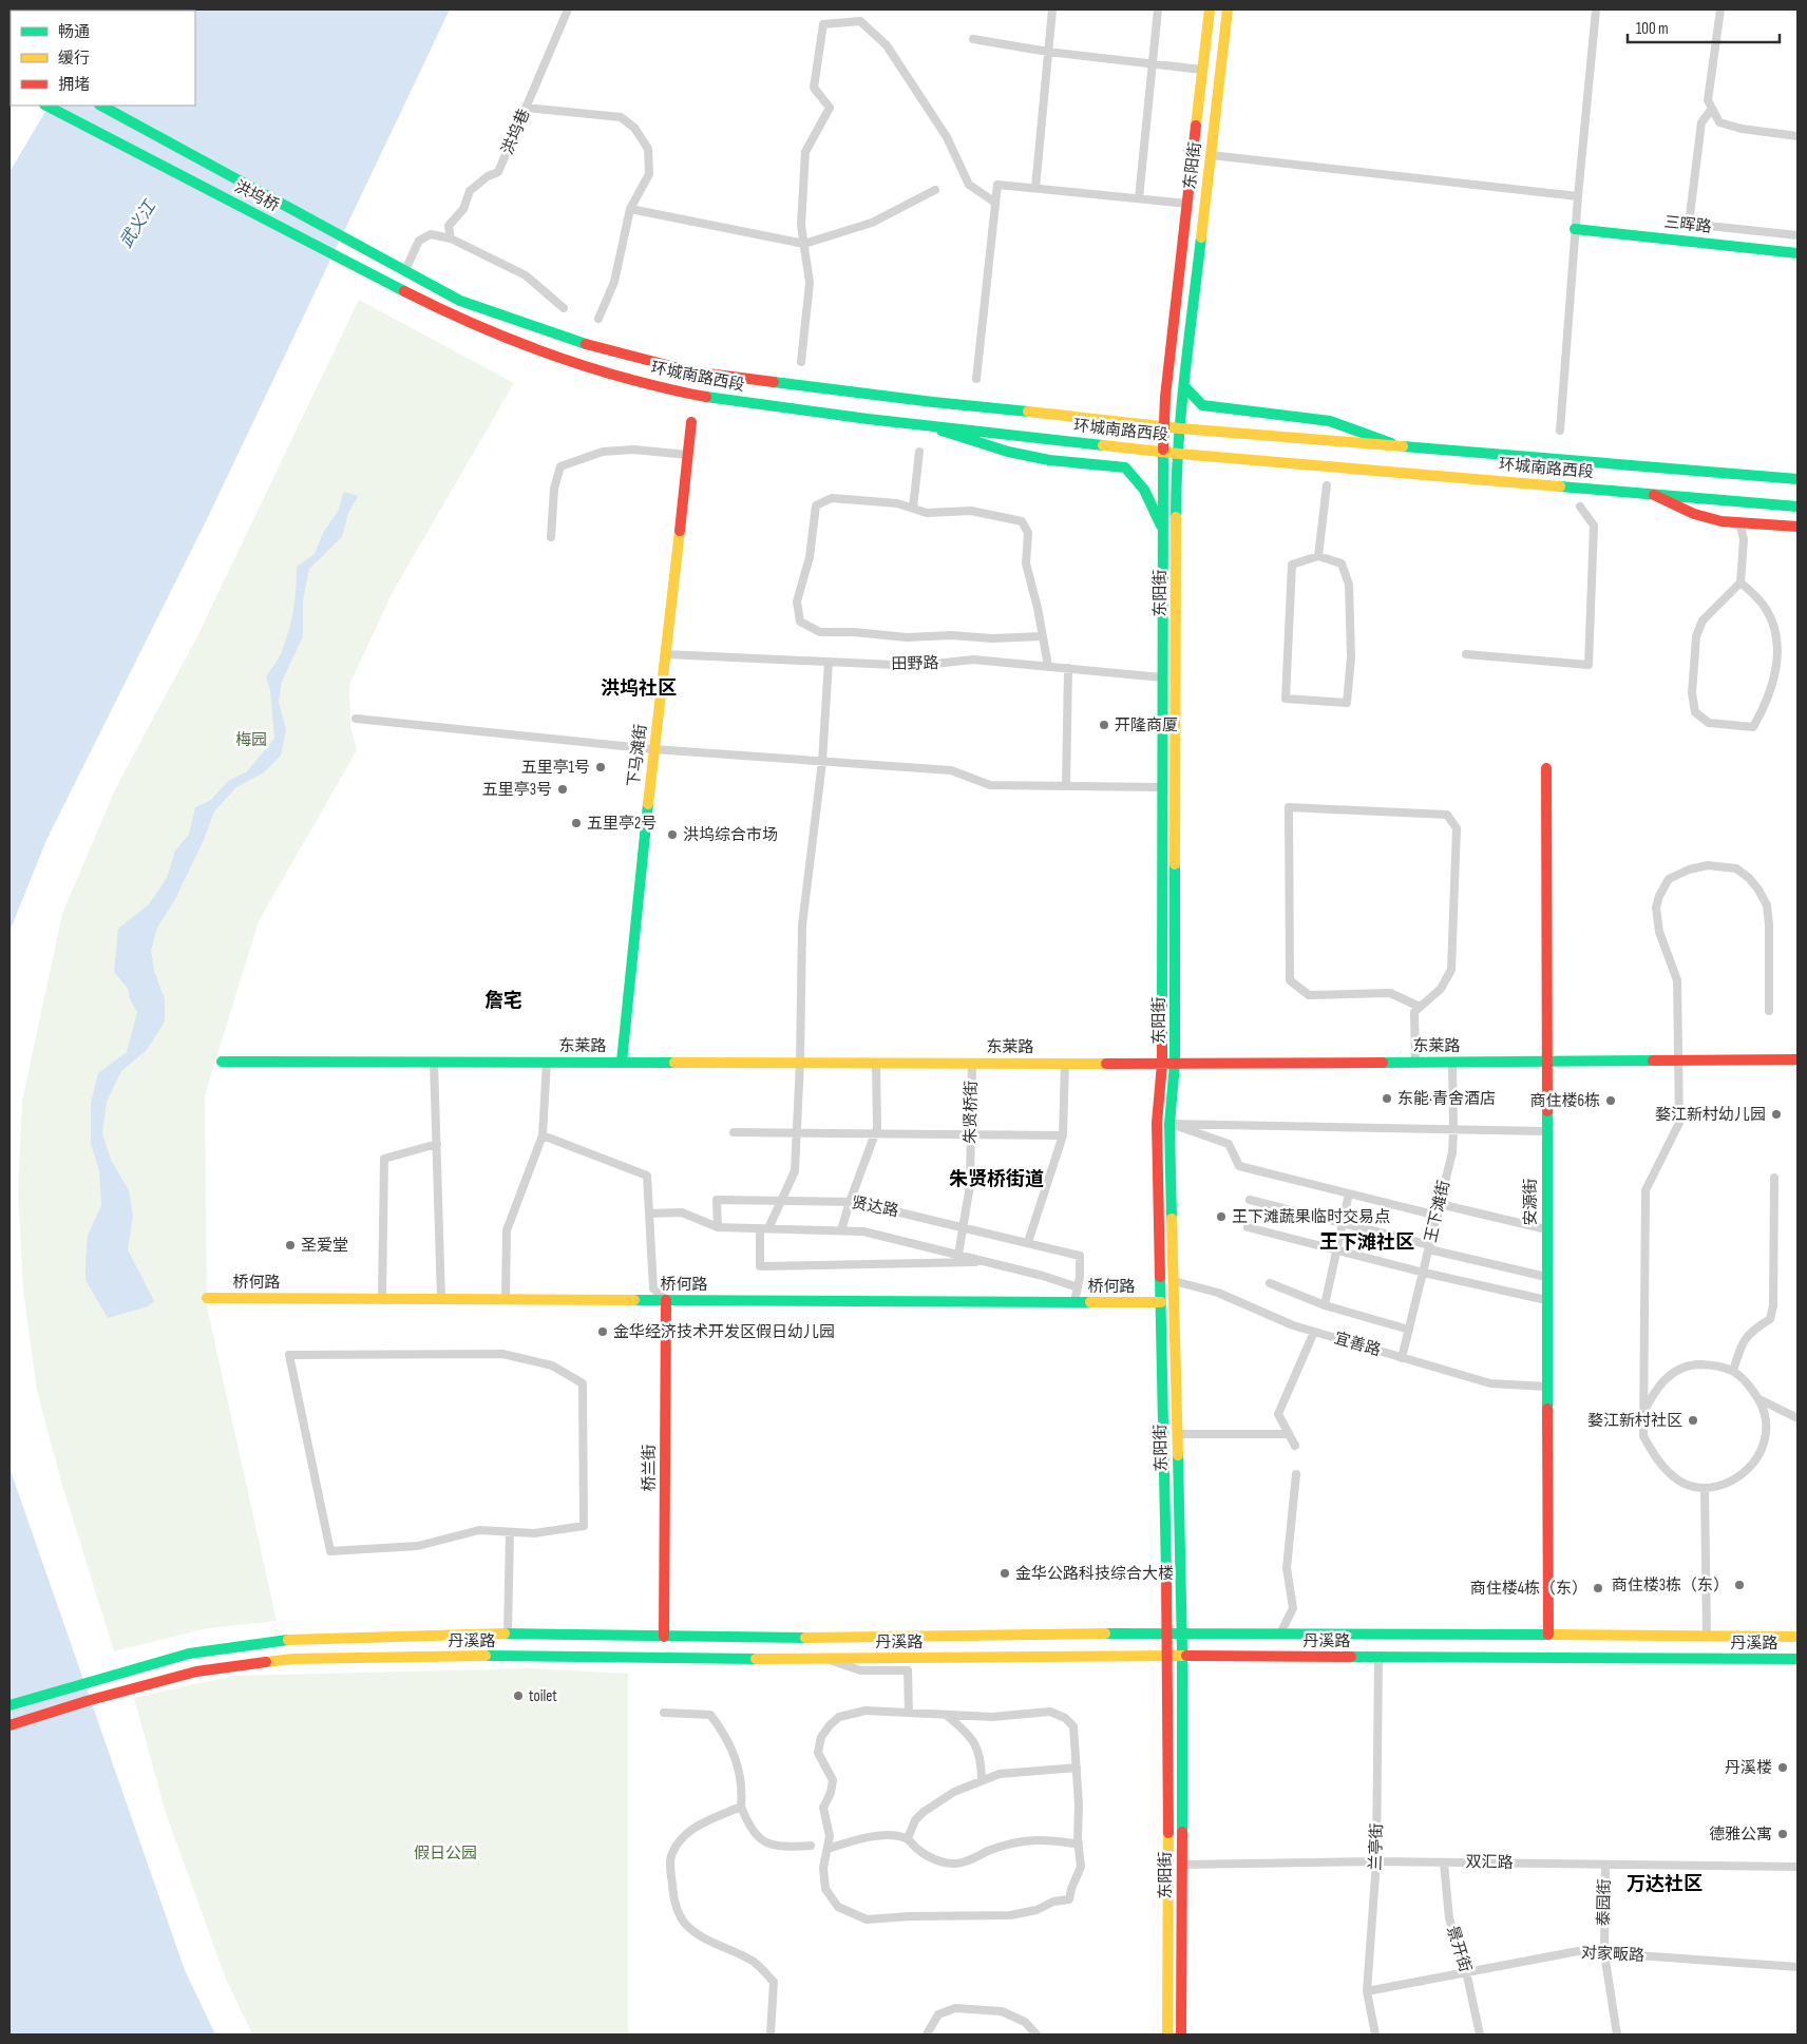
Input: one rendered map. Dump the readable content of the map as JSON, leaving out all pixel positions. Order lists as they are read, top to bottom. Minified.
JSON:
{"streets":{"main road":["东阳街","洪坞桥","三晖路","环城南路西段","下马滩街","东莱路","安源街","桥何路","桥兰街","丹溪路"],"street":["洪坞巷","田野路","朱贤桥街","贤达路","王下滩街","宜善路","兰亭街","双汇路","泰园街","景开街","对家畈路"]},"crossings":[["东阳街","环城南路西段"],["东阳街","田野路"],["东阳街","东莱路"],["东阳街","桥何路"],["东阳街","宜善路"],["东阳街","丹溪路"],["东阳街","双汇路"],["洪坞桥","环城南路西段"],["田野路","下马滩街"],["下马滩街","东莱路"],["东莱路","朱贤桥街"],["东莱路","安源街"],["东莱路","王下滩街"],["朱贤桥街","贤达路"],["安源街","宜善路"],["安源街","丹溪路"],["贤达路","桥何路"],["王下滩街","宜善路"],["桥何路","桥兰街"],["桥兰街","丹溪路"],["丹溪路","兰亭街"],["兰亭街","双汇路"],["兰亭街","对家畈路"],["双汇路","泰园街"],["双汇路","景开街"],["泰园街","对家畈路"],["景开街","对家畈路"]],"districts":["洪坞社区","詹宅","朱贤桥街道","王下滩社区","万达社区"],"water":["武义江"],"parks":["梅园","假日公园"],"places":["开隆商厦","五里亭1号","五里亭3号","五里亭2号","洪坞综合市场","东能·青舍酒店","商住楼6栋","婺江新村幼儿园","王下滩蔬果临时交易点","圣爱堂","金华经济技术开发区假日幼儿园","婺江新村社区","金华公路科技综合大楼","商住楼3栋（东）","商住楼4栋（东）","toilet","丹溪楼","德雅公寓"],"legend":["畅通","缓行","拥堵"],"scale_bar":"100 m"}
